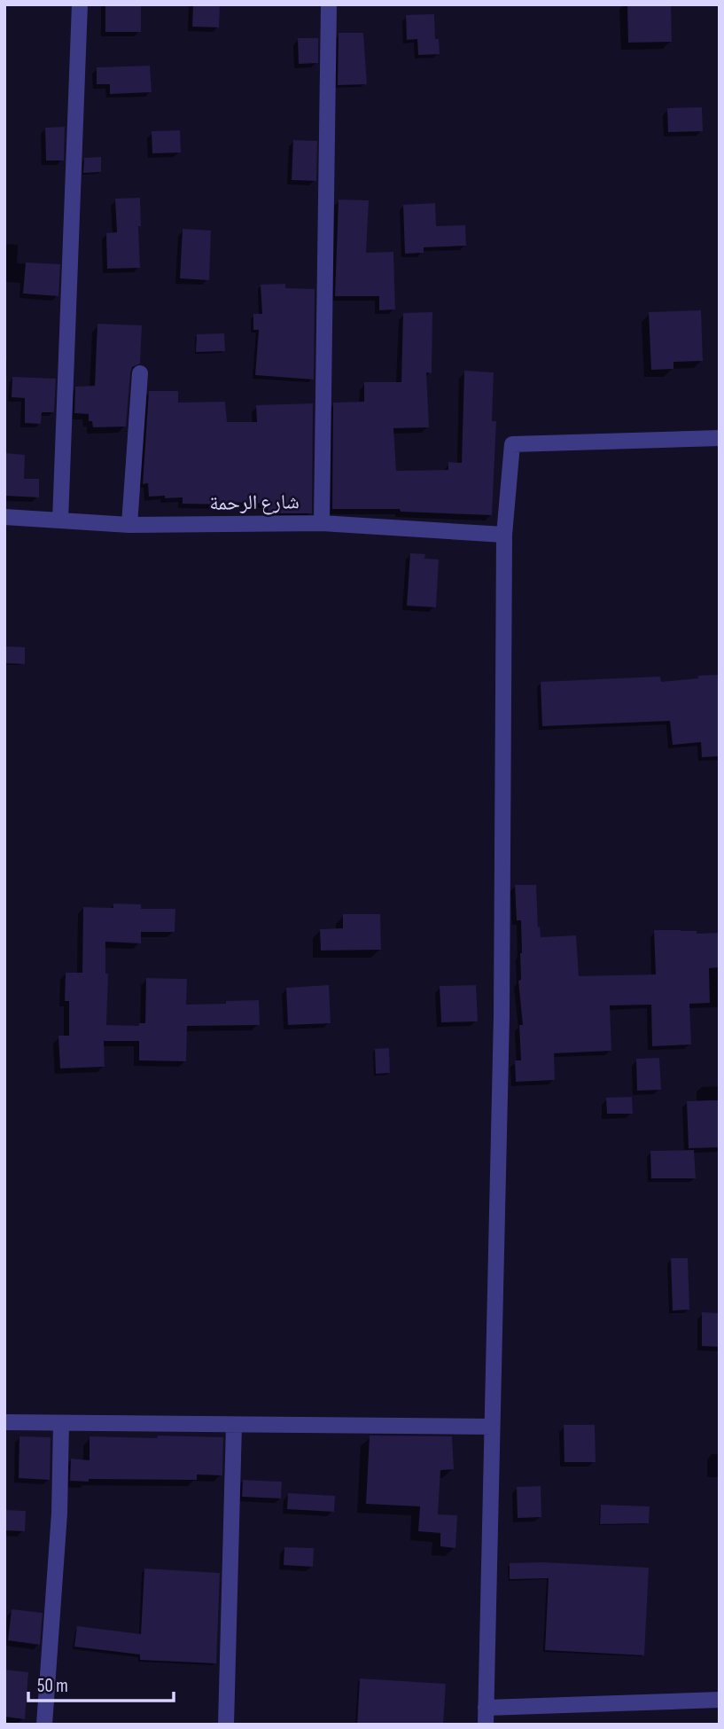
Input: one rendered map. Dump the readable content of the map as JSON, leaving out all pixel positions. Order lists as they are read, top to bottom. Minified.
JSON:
{"streets":{"street":["شارع الرحمة"]},"scale_bar":"50 m"}
